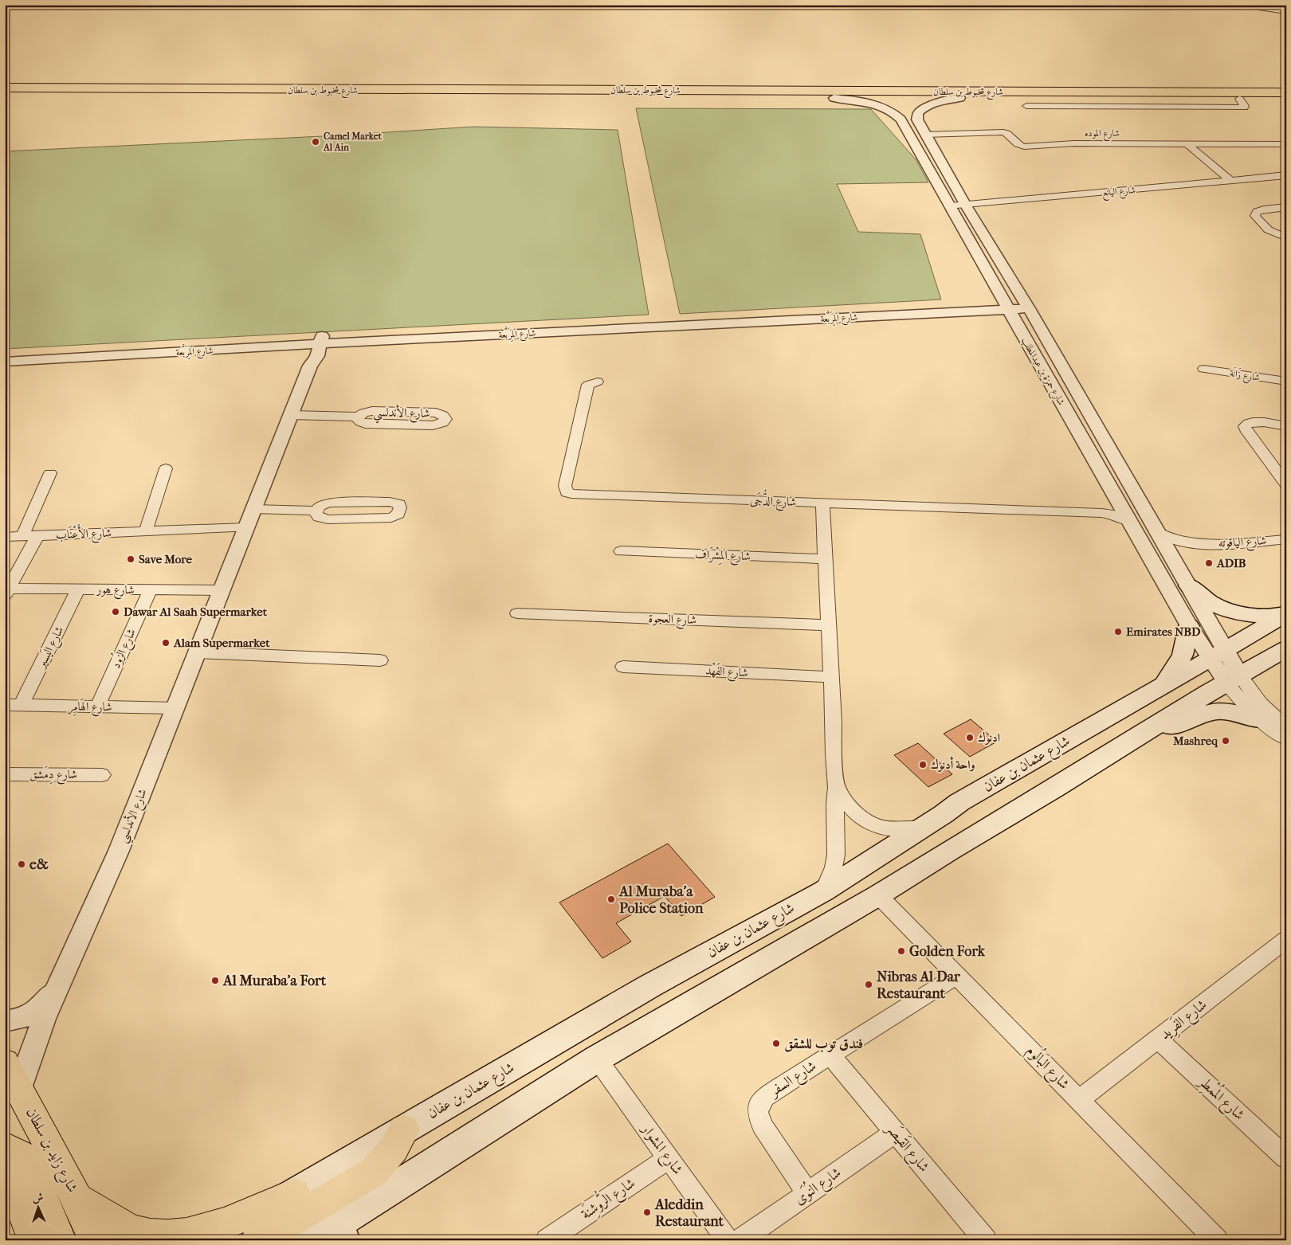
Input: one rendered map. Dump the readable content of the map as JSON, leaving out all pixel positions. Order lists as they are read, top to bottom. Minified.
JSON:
{"streets":{"main road":["شارع شخبوط بن سلطان","شارع عثمان بن عفان","شارع زايد بن سلطان"],"street":["شارع الموده","شارع اليانع","شارع المِرَبَّعة","شارع حمزة بن عبدالمطلب","شارع زَانَة","شارع الأندلسي","شارع الدُّجَى","شارع الأَعْنَاب","شارع الياقوته","شارع المِشْرَاف","شارع هور","شارع العجوة","شارع اليَسير","شارع الزُود","شارع الفَهْد","شارع الهَامِر","شارع دِمَشق","شارع الفَرِيد","شارع البَالُوم","شارع السفر","شارع المُمْطِر","شارع القَيصَر","شارع المشوار","شارع النُوَى","شارع الرُّوشِنَة"]},"crossings":[["شارع شخبوط بن سلطان","شارع حمزة بن عبدالمطلب"],["شارع الموده","شارع حمزة بن عبدالمطلب"],["شارع اليانع","شارع حمزة بن عبدالمطلب"],["شارع المِرَبَّعة","شارع حمزة بن عبدالمطلب"],["شارع المِرَبَّعة","شارع الأندلسي"],["شارع حمزة بن عبدالمطلب","شارع الدُّجَى"],["شارع حمزة بن عبدالمطلب","شارع الياقوته"],["شارع حمزة بن عبدالمطلب","شارع عثمان بن عفان"],["شارع الأندلسي","شارع الأَعْنَاب"],["شارع الأندلسي","شارع هور"],["شارع الأندلسي","شارع الهَامِر"],["شارع الأندلسي","شارع زايد بن سلطان"],["شارع هور","شارع اليَسير"],["شارع هور","شارع الزُود"],["شارع اليَسير","شارع الهَامِر"],["شارع الزُود","شارع الهَامِر"],["شارع الفَرِيد","شارع البَالُوم"],["شارع الفَرِيد","شارع المُمْطِر"],["شارع البَالُوم","شارع السفر"],["شارع السفر","شارع القَيصَر"],["شارع السفر","شارع النُوَى"],["شارع القَيصَر","شارع النُوَى"],["شارع المشوار","شارع الرُّوشِنَة"]],"places":["Camel Market Al Ain","Save More","ADIB","Dawar Al Saah Supermarket","Emirates NBD","Alam Supermarket","ادنوك","Mashreq","واحة أدنوك","e&","Al Muraba'a Police Station","Golden Fork","Al Muraba'a Fort","Nibras Al Dar Restaurant","فندق توب للشقق","Aleddin Restaurant"],"north":"top"}
